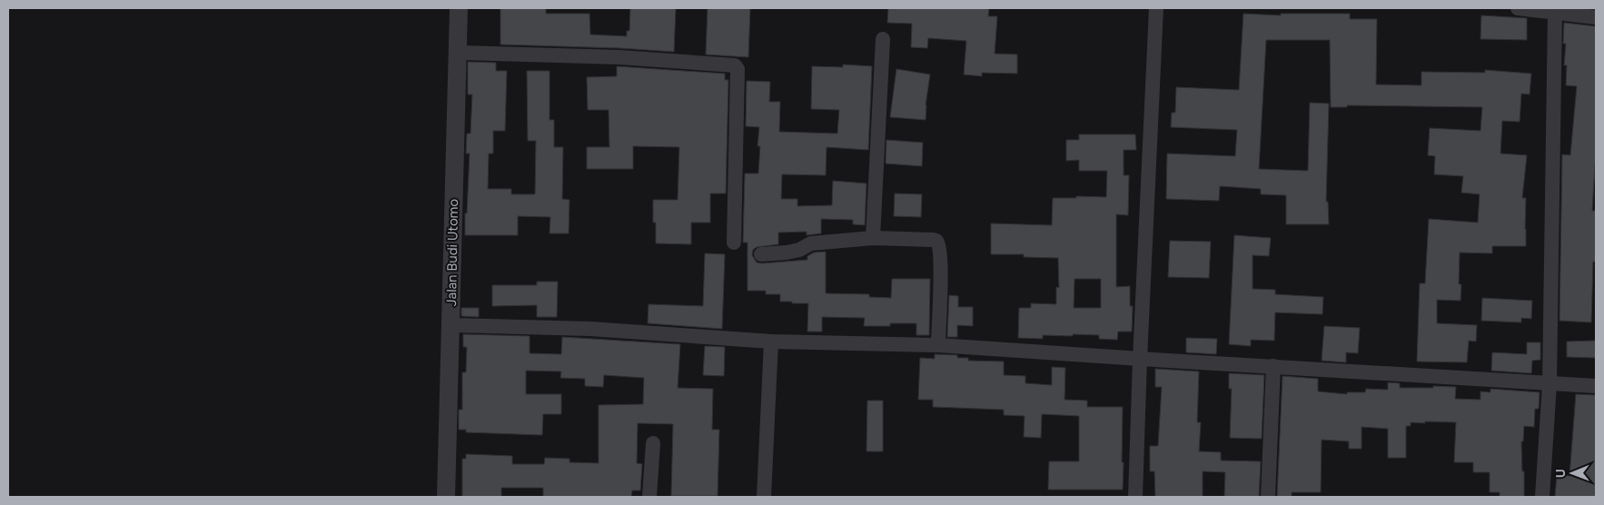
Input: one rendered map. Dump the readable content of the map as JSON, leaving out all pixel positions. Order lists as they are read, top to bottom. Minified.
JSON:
{"streets":{"street":["Jalan Budi Utomo"]},"north":"left"}
